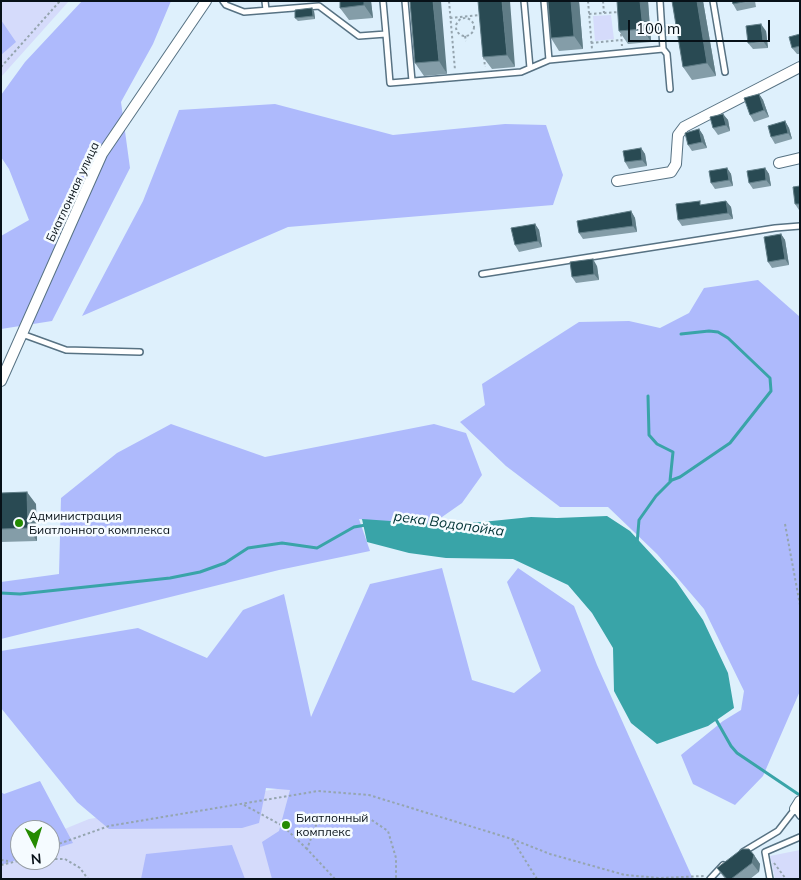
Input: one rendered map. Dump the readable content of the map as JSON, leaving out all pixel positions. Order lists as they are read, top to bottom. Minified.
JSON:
{"streets":{"street":["Биатлонная улица"]},"water":["река Водопойка"],"places":["Администрация Биатлонного комплекса","Биатлонный комплекс"],"scale_bar":"100 m","north":"bottom"}
